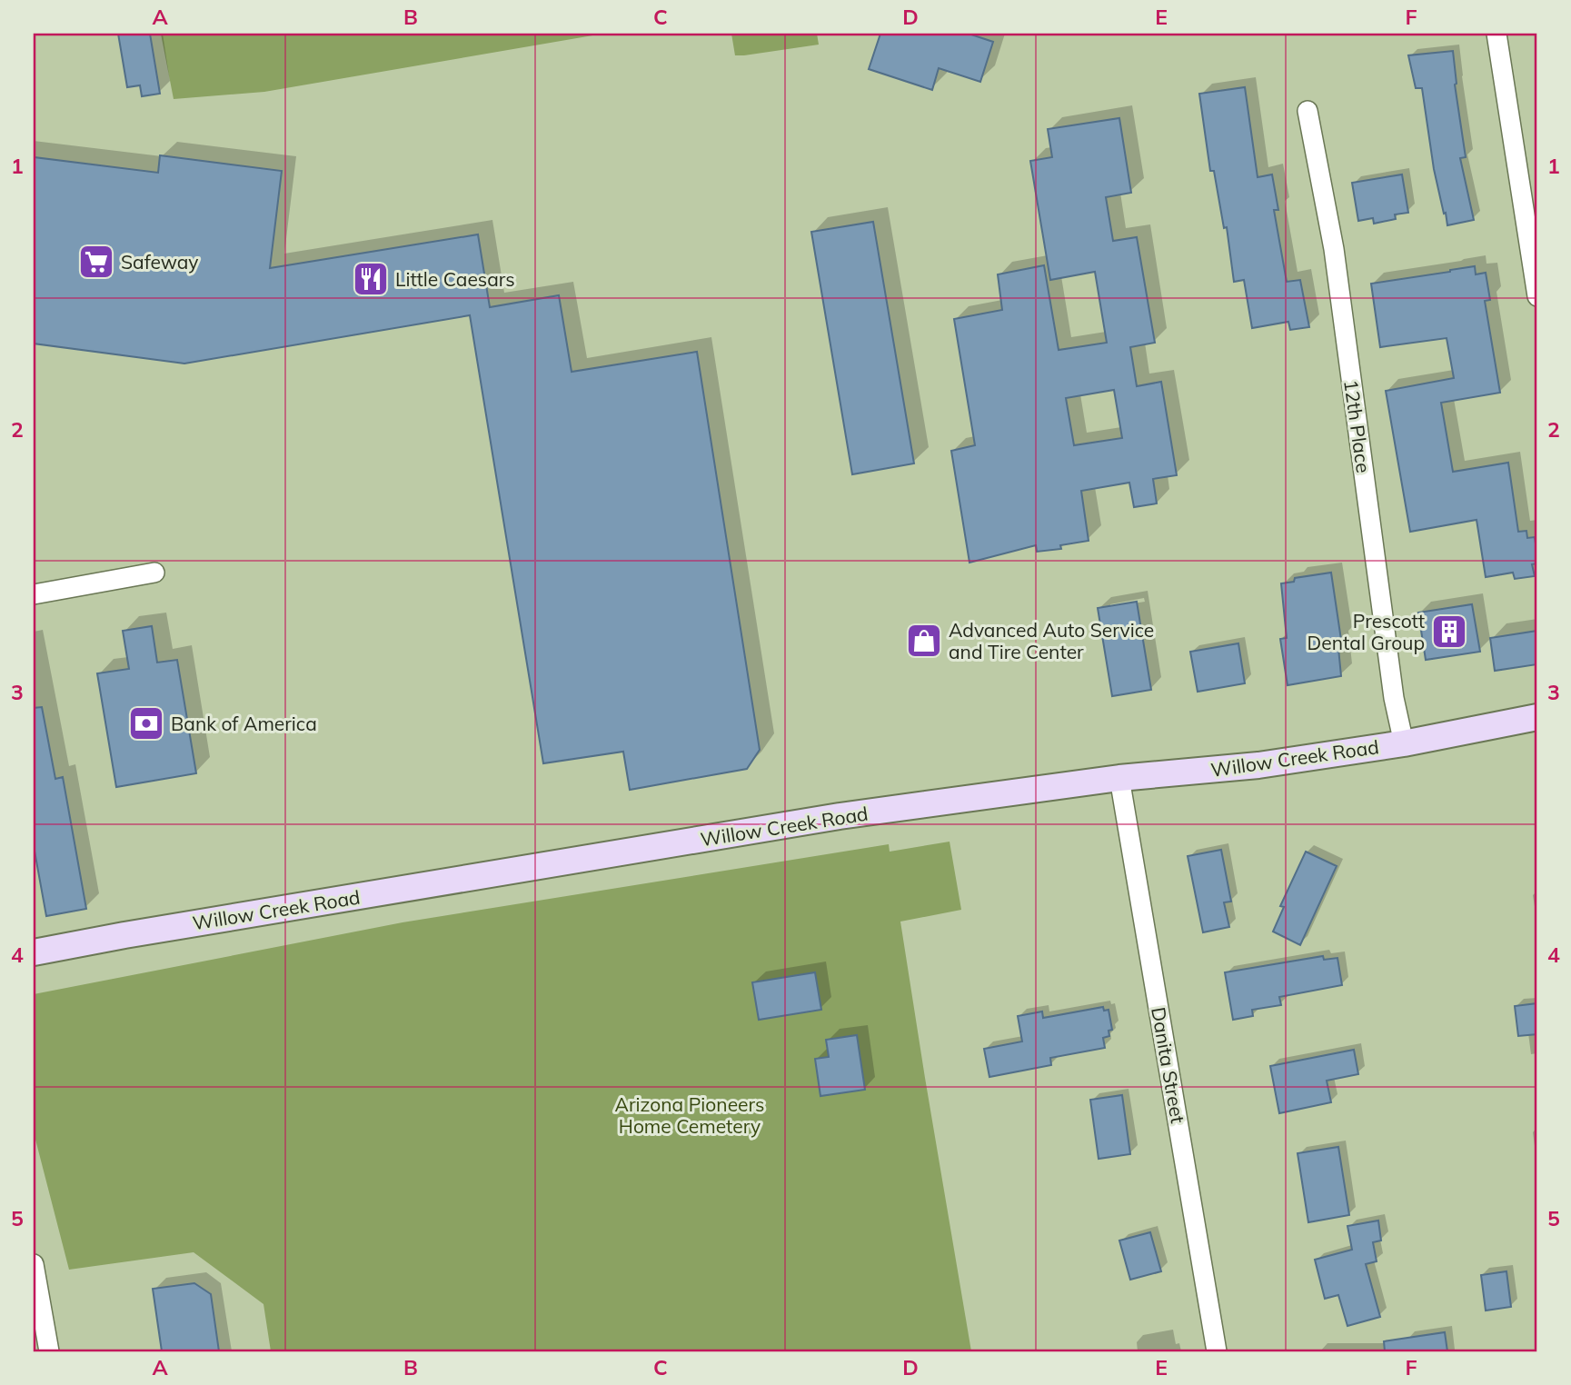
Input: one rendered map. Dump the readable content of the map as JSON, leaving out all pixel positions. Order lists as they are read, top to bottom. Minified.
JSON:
{"streets":{"main road":["Willow Creek Road"],"street":["12th Place","Danita Street"]},"crossings":[["12th Place","Willow Creek Road"],["Willow Creek Road","Danita Street"]],"parks":["Arizona Pioneers Home Cemetery"],"places":{"supermarket":["Safeway"],"restaurant":["Little Caesars"],"building":["Prescott Dental Group"],"shop":["Advanced Auto Service and Tire Center"],"bank":["Bank of America"]},"grid":{"columns":["A","B","C","D","E","F"],"rows":["1","2","3","4","5"]}}
